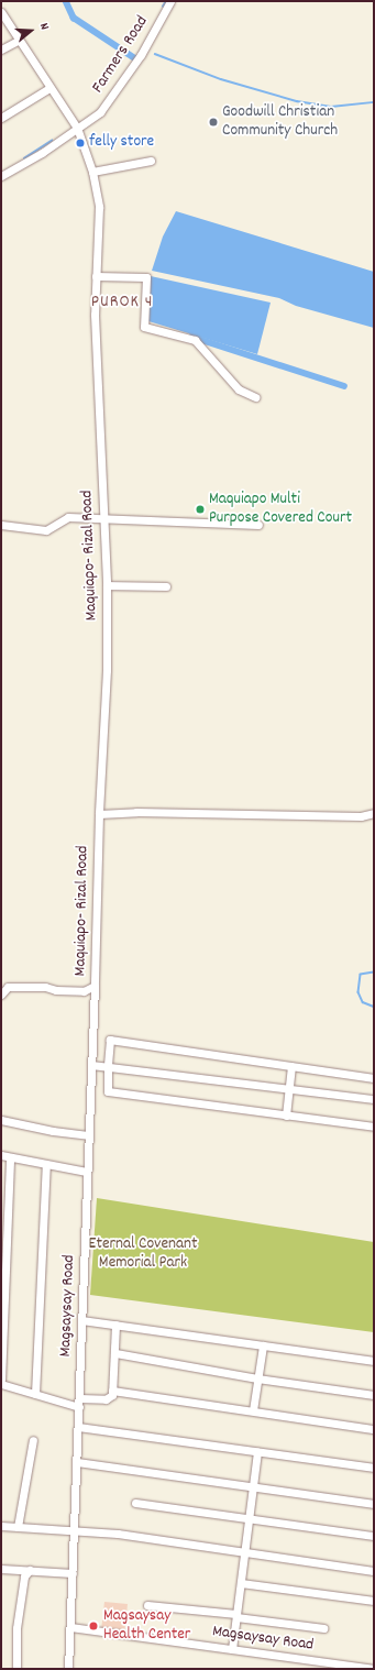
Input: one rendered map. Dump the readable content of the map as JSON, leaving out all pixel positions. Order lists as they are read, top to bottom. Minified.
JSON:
{"streets":{"street":["Farmers Road","Maquiapo- Rizal Road","Magsaysay Road"]},"crossings":[["Farmers Road","Maquiapo- Rizal Road"],["Maquiapo- Rizal Road","Magsaysay Road"]],"districts":["PUROK 4"],"parks":["Eternal Covenant Memorial Park"],"places":["Goodwill Christian Community Church","felly store","Maquiapo Multi Purpose Covered Court","Magsaysay Health Center"],"north":"right"}
